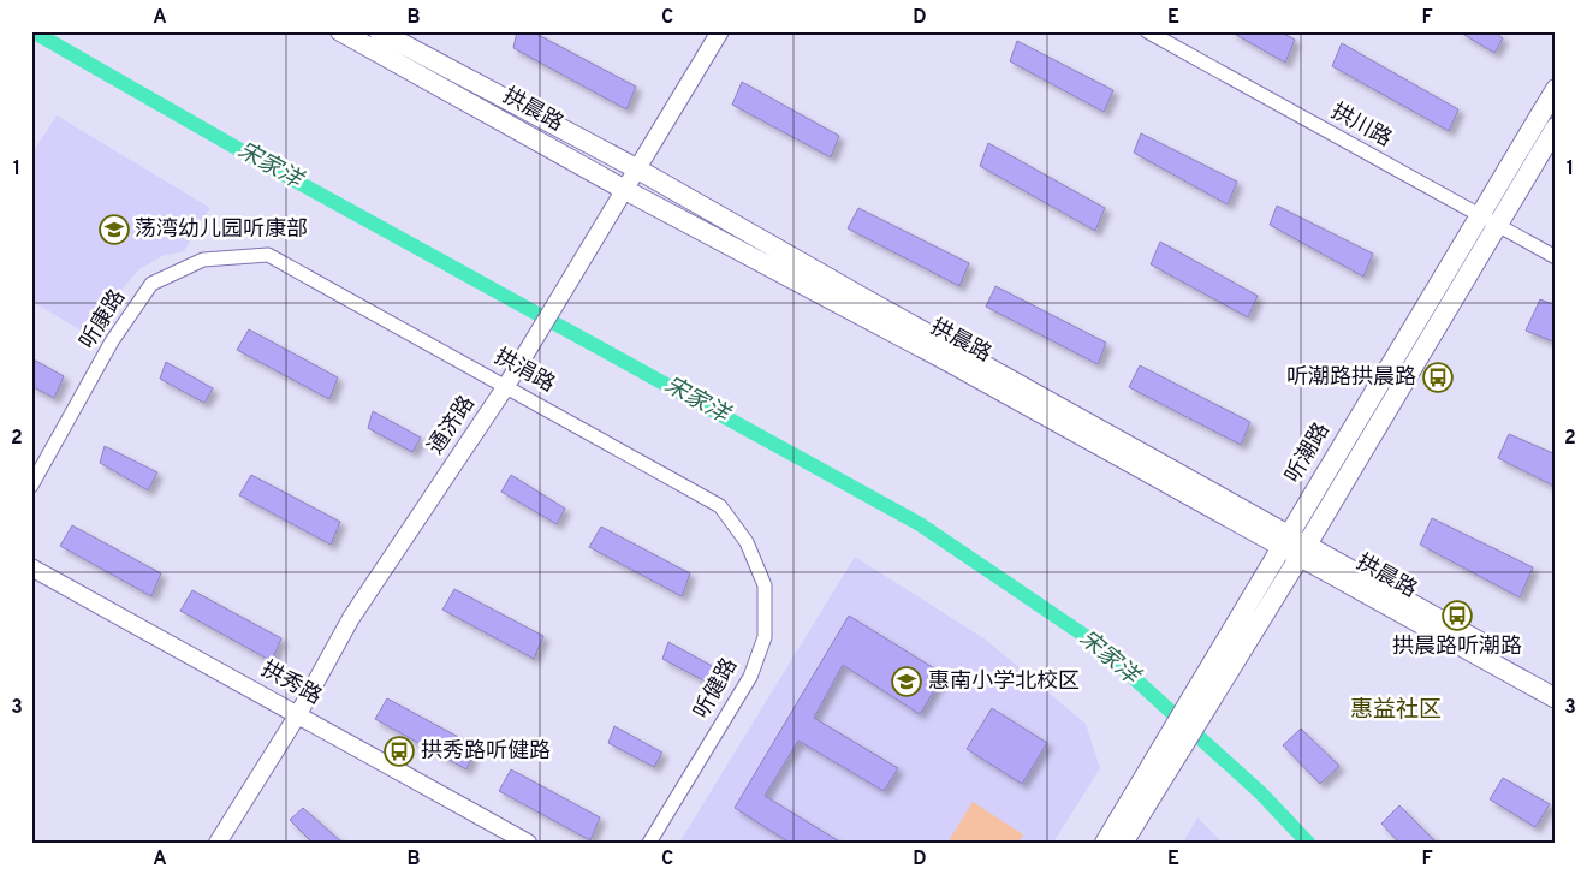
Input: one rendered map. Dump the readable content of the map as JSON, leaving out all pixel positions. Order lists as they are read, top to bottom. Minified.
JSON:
{"streets":{"main road":["拱晨路","听潮路"],"street":["拱川路","听康路","拱涓路","通济路","拱秀路","听健路"]},"crossings":[["拱晨路","通济路"],["拱晨路","听潮路"],["拱川路","听潮路"],["听康路","拱涓路"],["拱涓路","通济路"],["拱涓路","听健路"],["通济路","拱秀路"]],"districts":["惠益社区"],"water":["宋家洋"],"places":{"school or university":["荡湾幼儿园听康部","惠南小学北校区"],"bus stop":["听潮路拱晨路","拱晨路听潮路","拱秀路听健路"]},"grid":{"columns":["A","B","C","D","E","F"],"rows":["1","2","3"]}}
